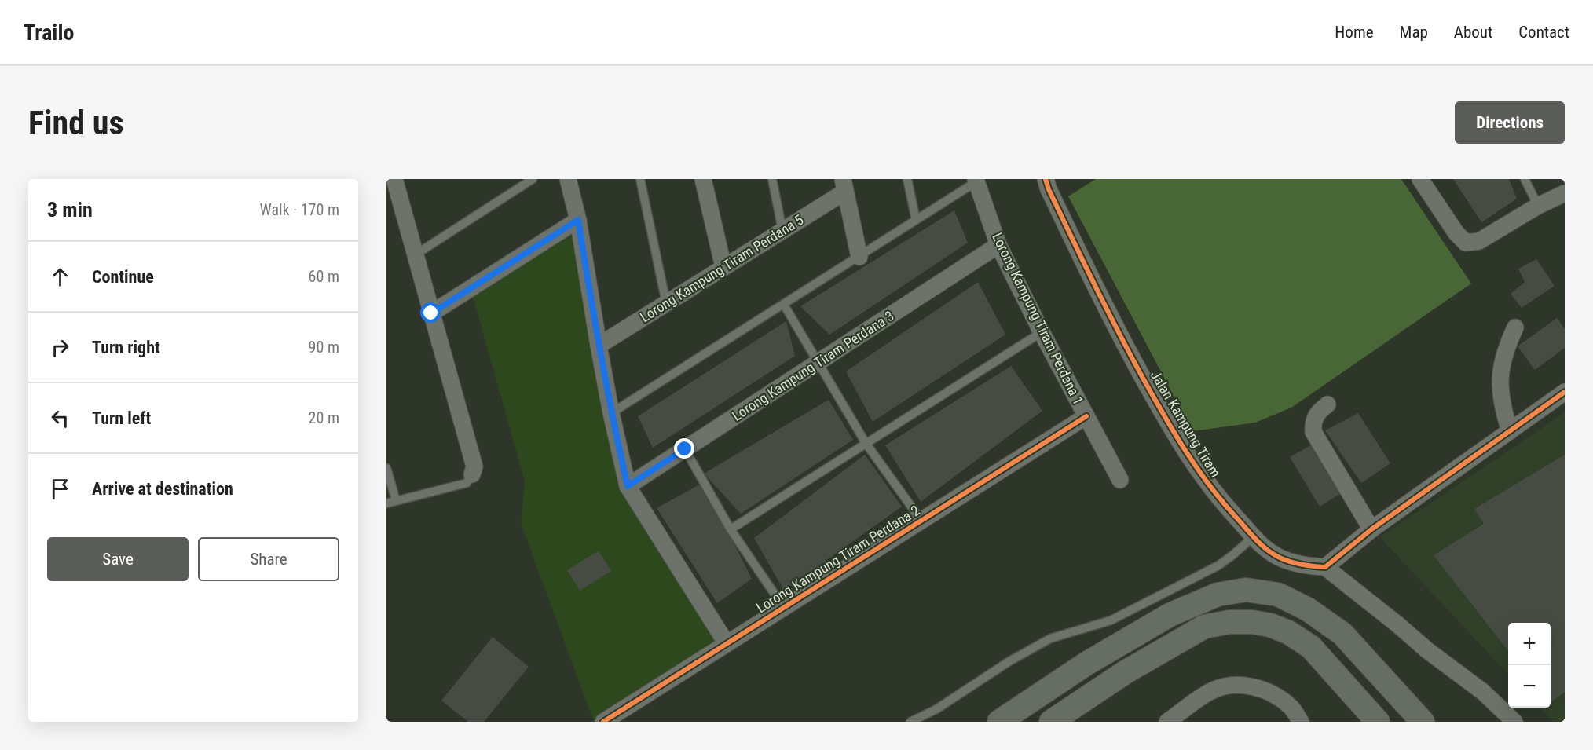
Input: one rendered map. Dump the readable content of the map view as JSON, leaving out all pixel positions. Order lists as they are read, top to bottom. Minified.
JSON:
{"streets":{"street":["Lorong Kampung Tiram Perdana 5","Lorong Kampung Tiram Perdana 1","Lorong Kampung Tiram Perdana 3","Jalan Kampung Tiram","Lorong Kampung Tiram Perdana 2"]},"crossings":[["Lorong Kampung Tiram Perdana 1","Lorong Kampung Tiram Perdana 3"],["Lorong Kampung Tiram Perdana 1","Lorong Kampung Tiram Perdana 2"]],"page":{"header":"Trailo","nav":["Home","Map","About","Contact"],"buttons":["Directions",["Save","Share"]],"title":"Find us","heading":["3 min","Walk · 170 m"],"list":[["Continue","60 m"],["Turn right","90 m"],["Turn left","20 m"],"Arrive at destination"],"map_buttons":["+","−"]}}
